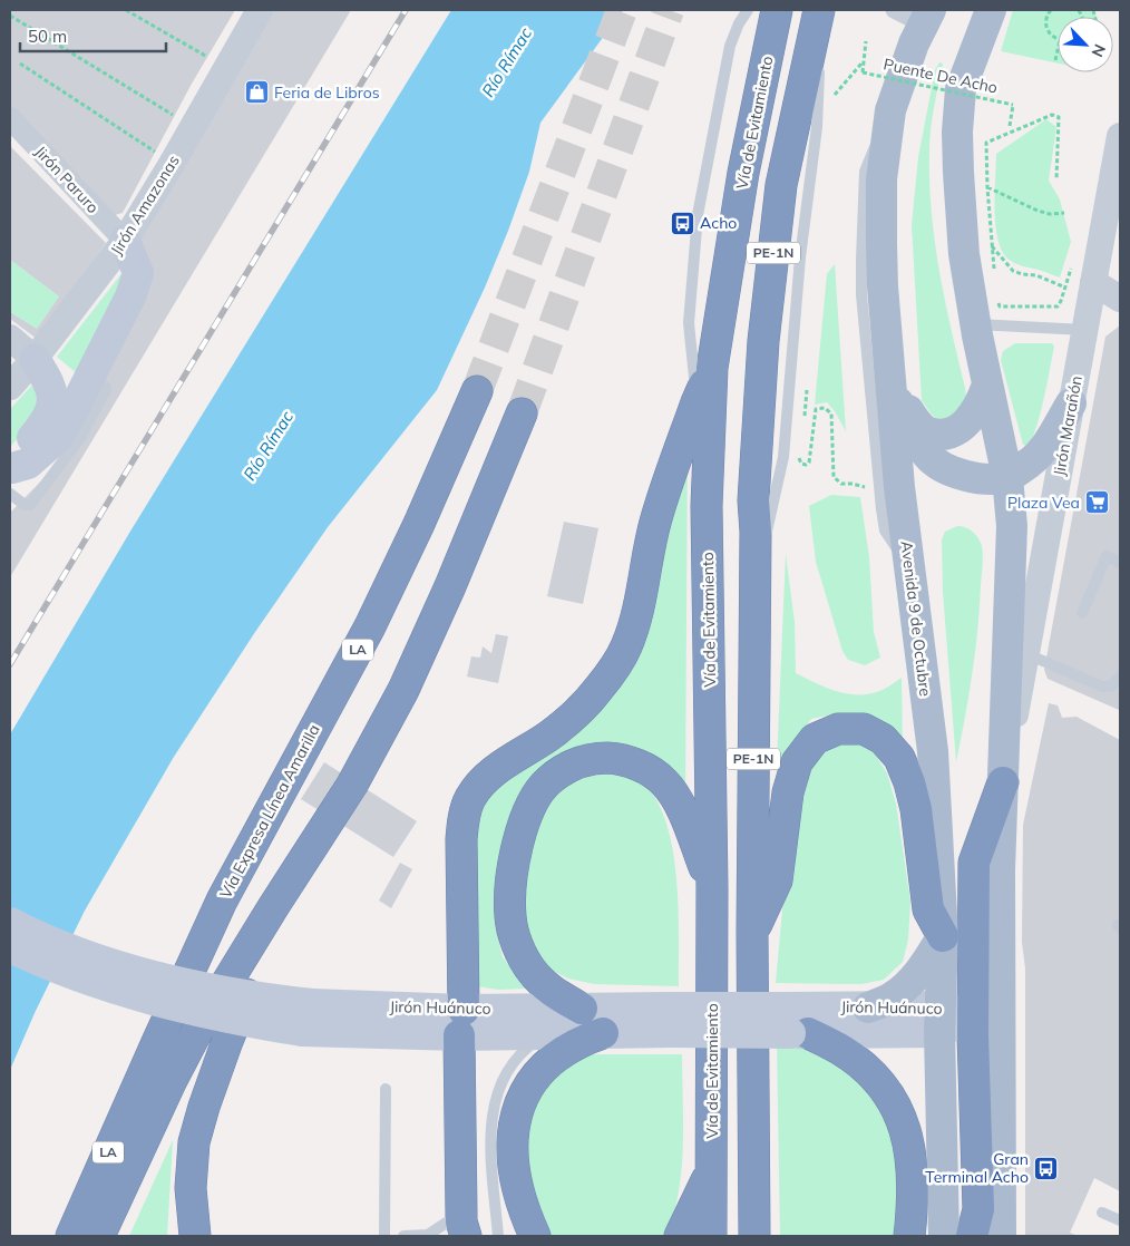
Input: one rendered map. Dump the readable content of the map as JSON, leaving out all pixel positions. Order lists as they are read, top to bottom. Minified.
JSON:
{"streets":{"highway":["Vía de Evitamiento","PE-1N","LA","Vía Expresa Línea Amarilla"],"main road":["Avenida 9 de Octubre","Jirón Huánuco"],"street":["Jirón Paruro","Jirón Amazonas","Jirón Marañón"],"path":["Puente De Acho"]},"crossings":[["Jirón Paruro","Jirón Amazonas"],["Avenida 9 de Octubre","Jirón Huánuco"]],"water":["Río Rímac"],"places":{"shop":["Feria de Libros"],"bus stop":["Acho","Gran Terminal Acho"],"supermarket":["Plaza Vea"]},"scale_bar":"50 m","north":"bottom right"}
